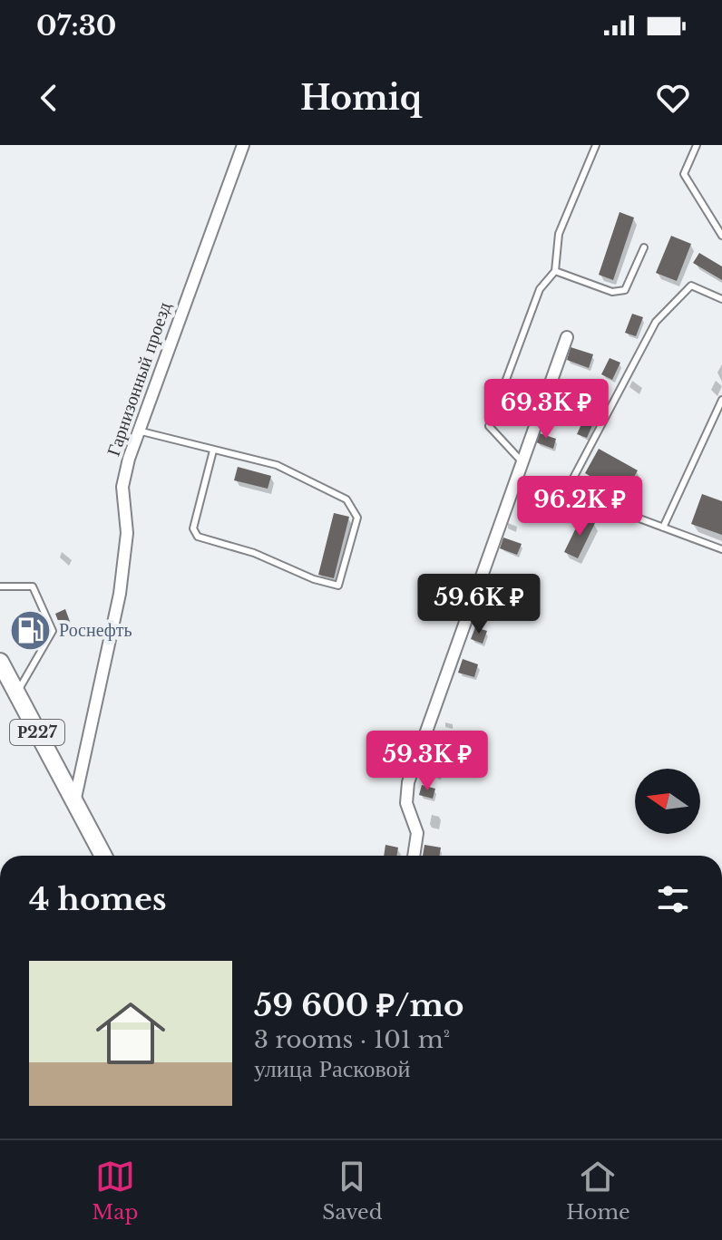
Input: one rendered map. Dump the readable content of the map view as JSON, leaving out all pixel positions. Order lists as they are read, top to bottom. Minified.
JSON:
{"streets":{"main road":["Р227"],"street":["Гарнизонный проезд"]},"crossings":[["Гарнизонный проезд","Р227"]],"places":{"fuel station":["Роснефть"]},"north":"left","page":{"status":"07:30","header":"Homiq","price":["69.3K ₽","96.2K ₽","59.6K ₽","59.3K ₽"],"heading":"4 homes","list":[{"name":"59 600 ₽/mo","note":"3 rooms · 101 m² · улица Расковой"}],"tabs":["Map","Saved","Home"]}}
